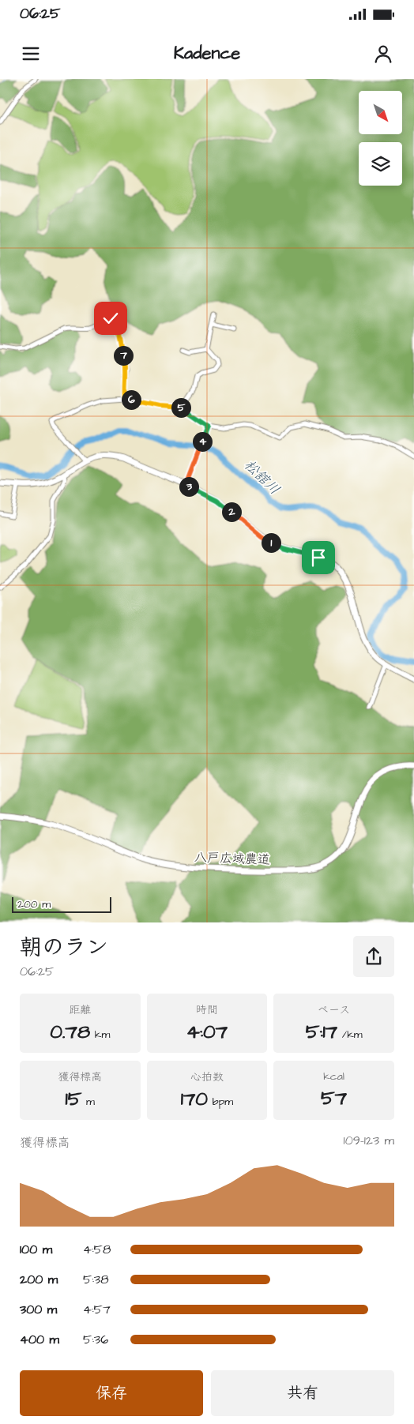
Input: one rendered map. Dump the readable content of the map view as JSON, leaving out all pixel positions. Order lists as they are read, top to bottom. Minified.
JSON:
{"streets":{"main road":["八戸広域農道"]},"water":["松舘川"],"scale_bar":"200 m","north":"bottom right","page":{"status":"06:25","header":"Kadence","pins":["7","6","5","4","3","2","1"],"scale":"200 m","heading":["朝のラン","06:25"],"stats":[["距離","0.78 km"],["時間","4:07"],["ペース","5:17 /km"],["獲得標高","15 m"],["心拍数","170 bpm"],["kcal","57"]],"chart":["獲得標高","109–123 m"],"list":[{"name":"100 m","note":"4:58"},{"name":"200 m","note":"5:38"},{"name":"300 m","note":"4:57"},{"name":"400 m","note":"5:36"}],"buttons":["保存","共有"]}}
